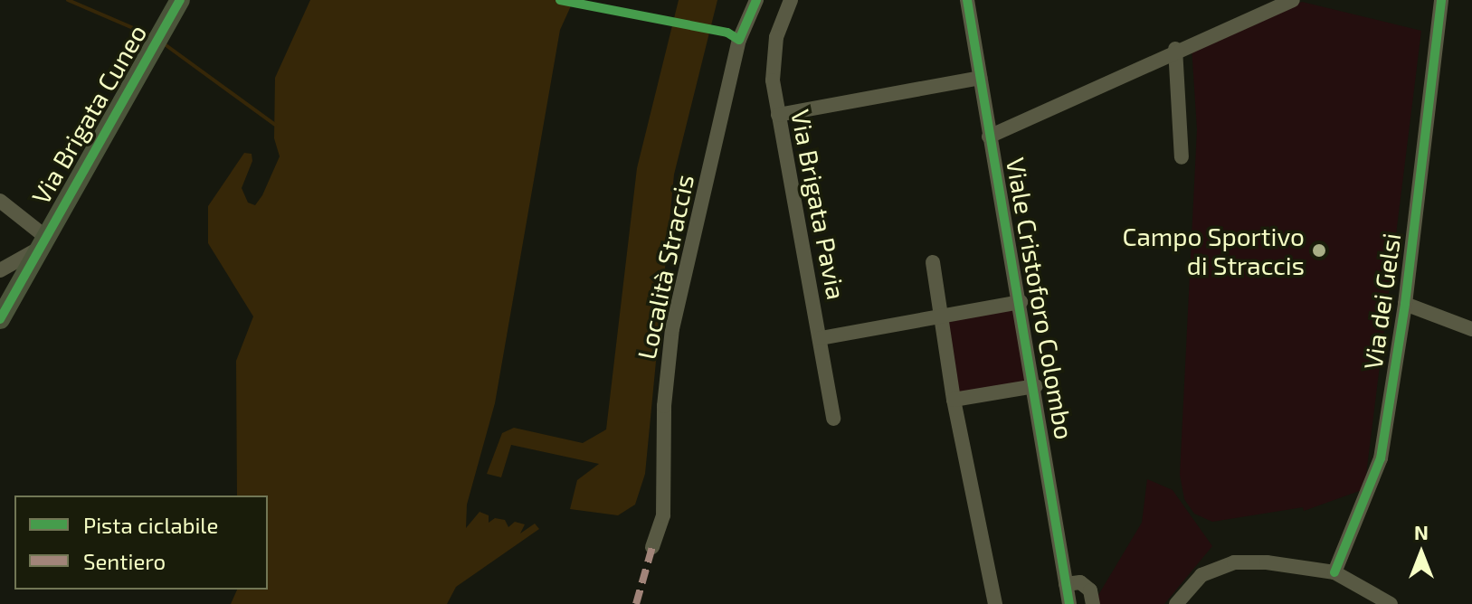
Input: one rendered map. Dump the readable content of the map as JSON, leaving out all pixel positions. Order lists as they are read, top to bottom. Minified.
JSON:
{"streets":{"main road":["Via Brigata Cuneo"],"street":["Via Brigata Pavia","Località Straccis","Viale Cristoforo Colombo","Via dei Gelsi"]},"places":["Campo Sportivo di Straccis"],"legend":["Pista ciclabile","Sentiero"],"north":"top"}
